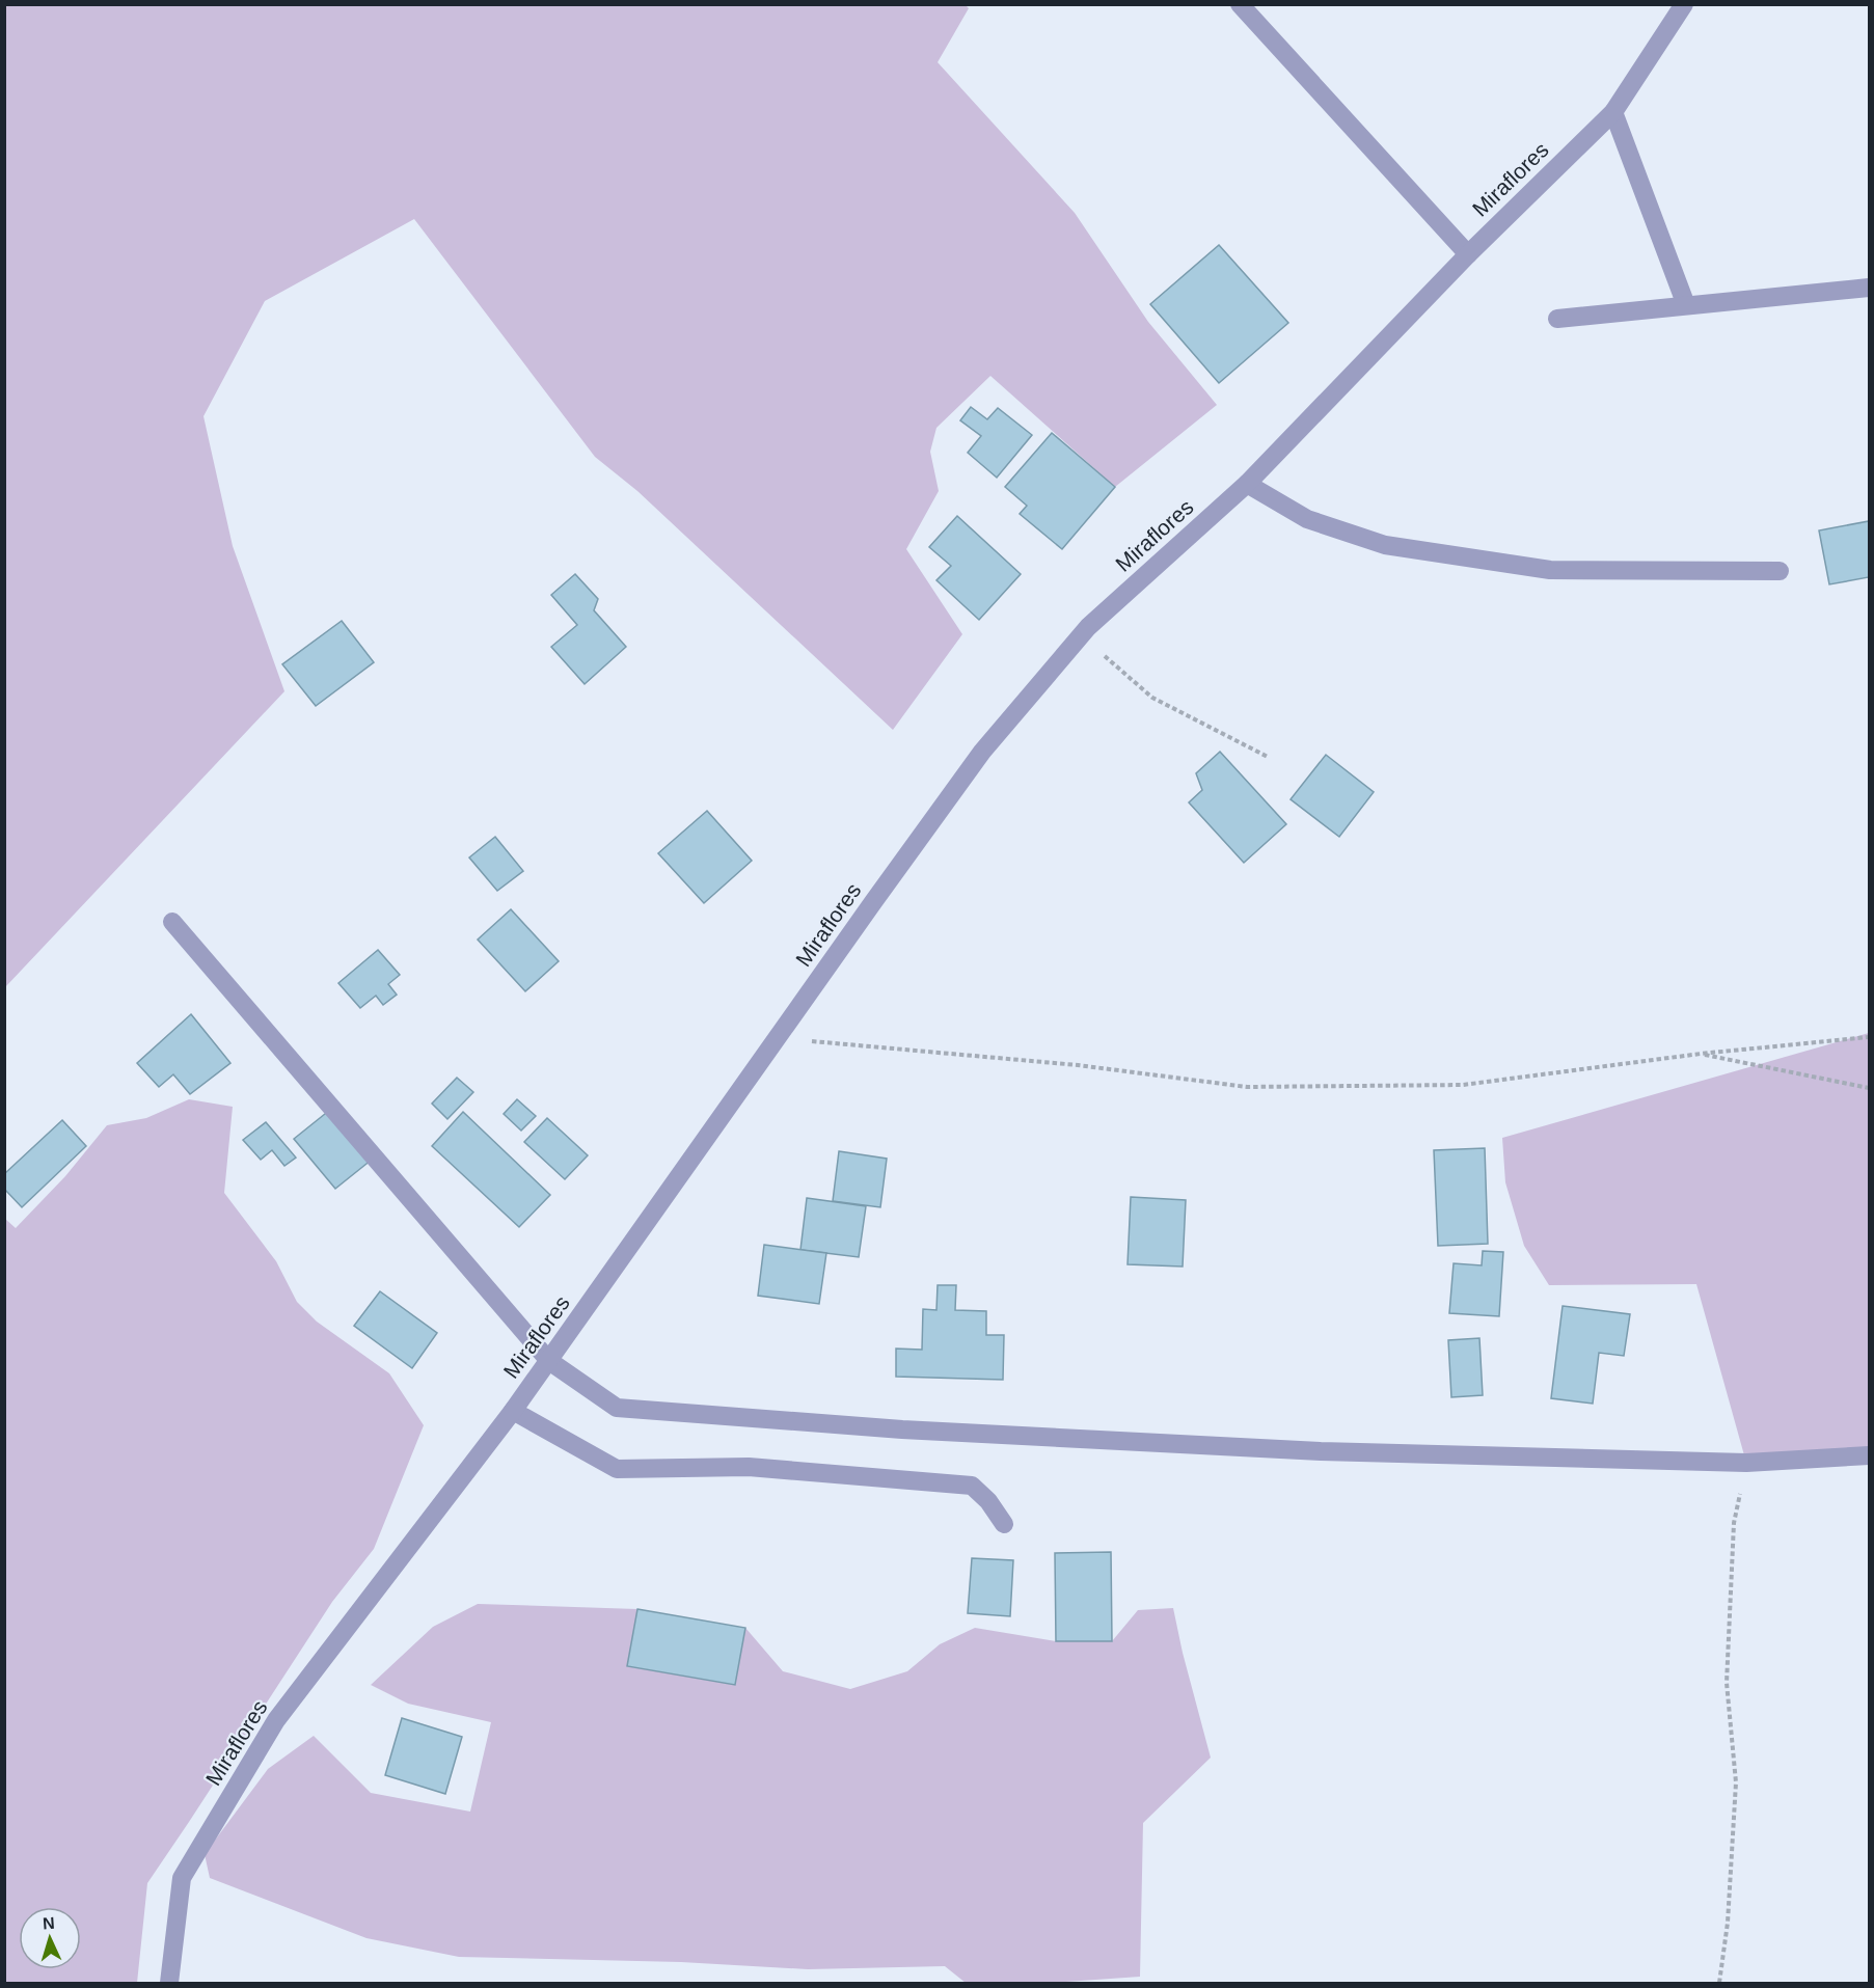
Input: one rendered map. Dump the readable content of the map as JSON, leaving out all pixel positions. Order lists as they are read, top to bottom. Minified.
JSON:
{"streets":{"street":["Miraflores"]},"north":"top"}
